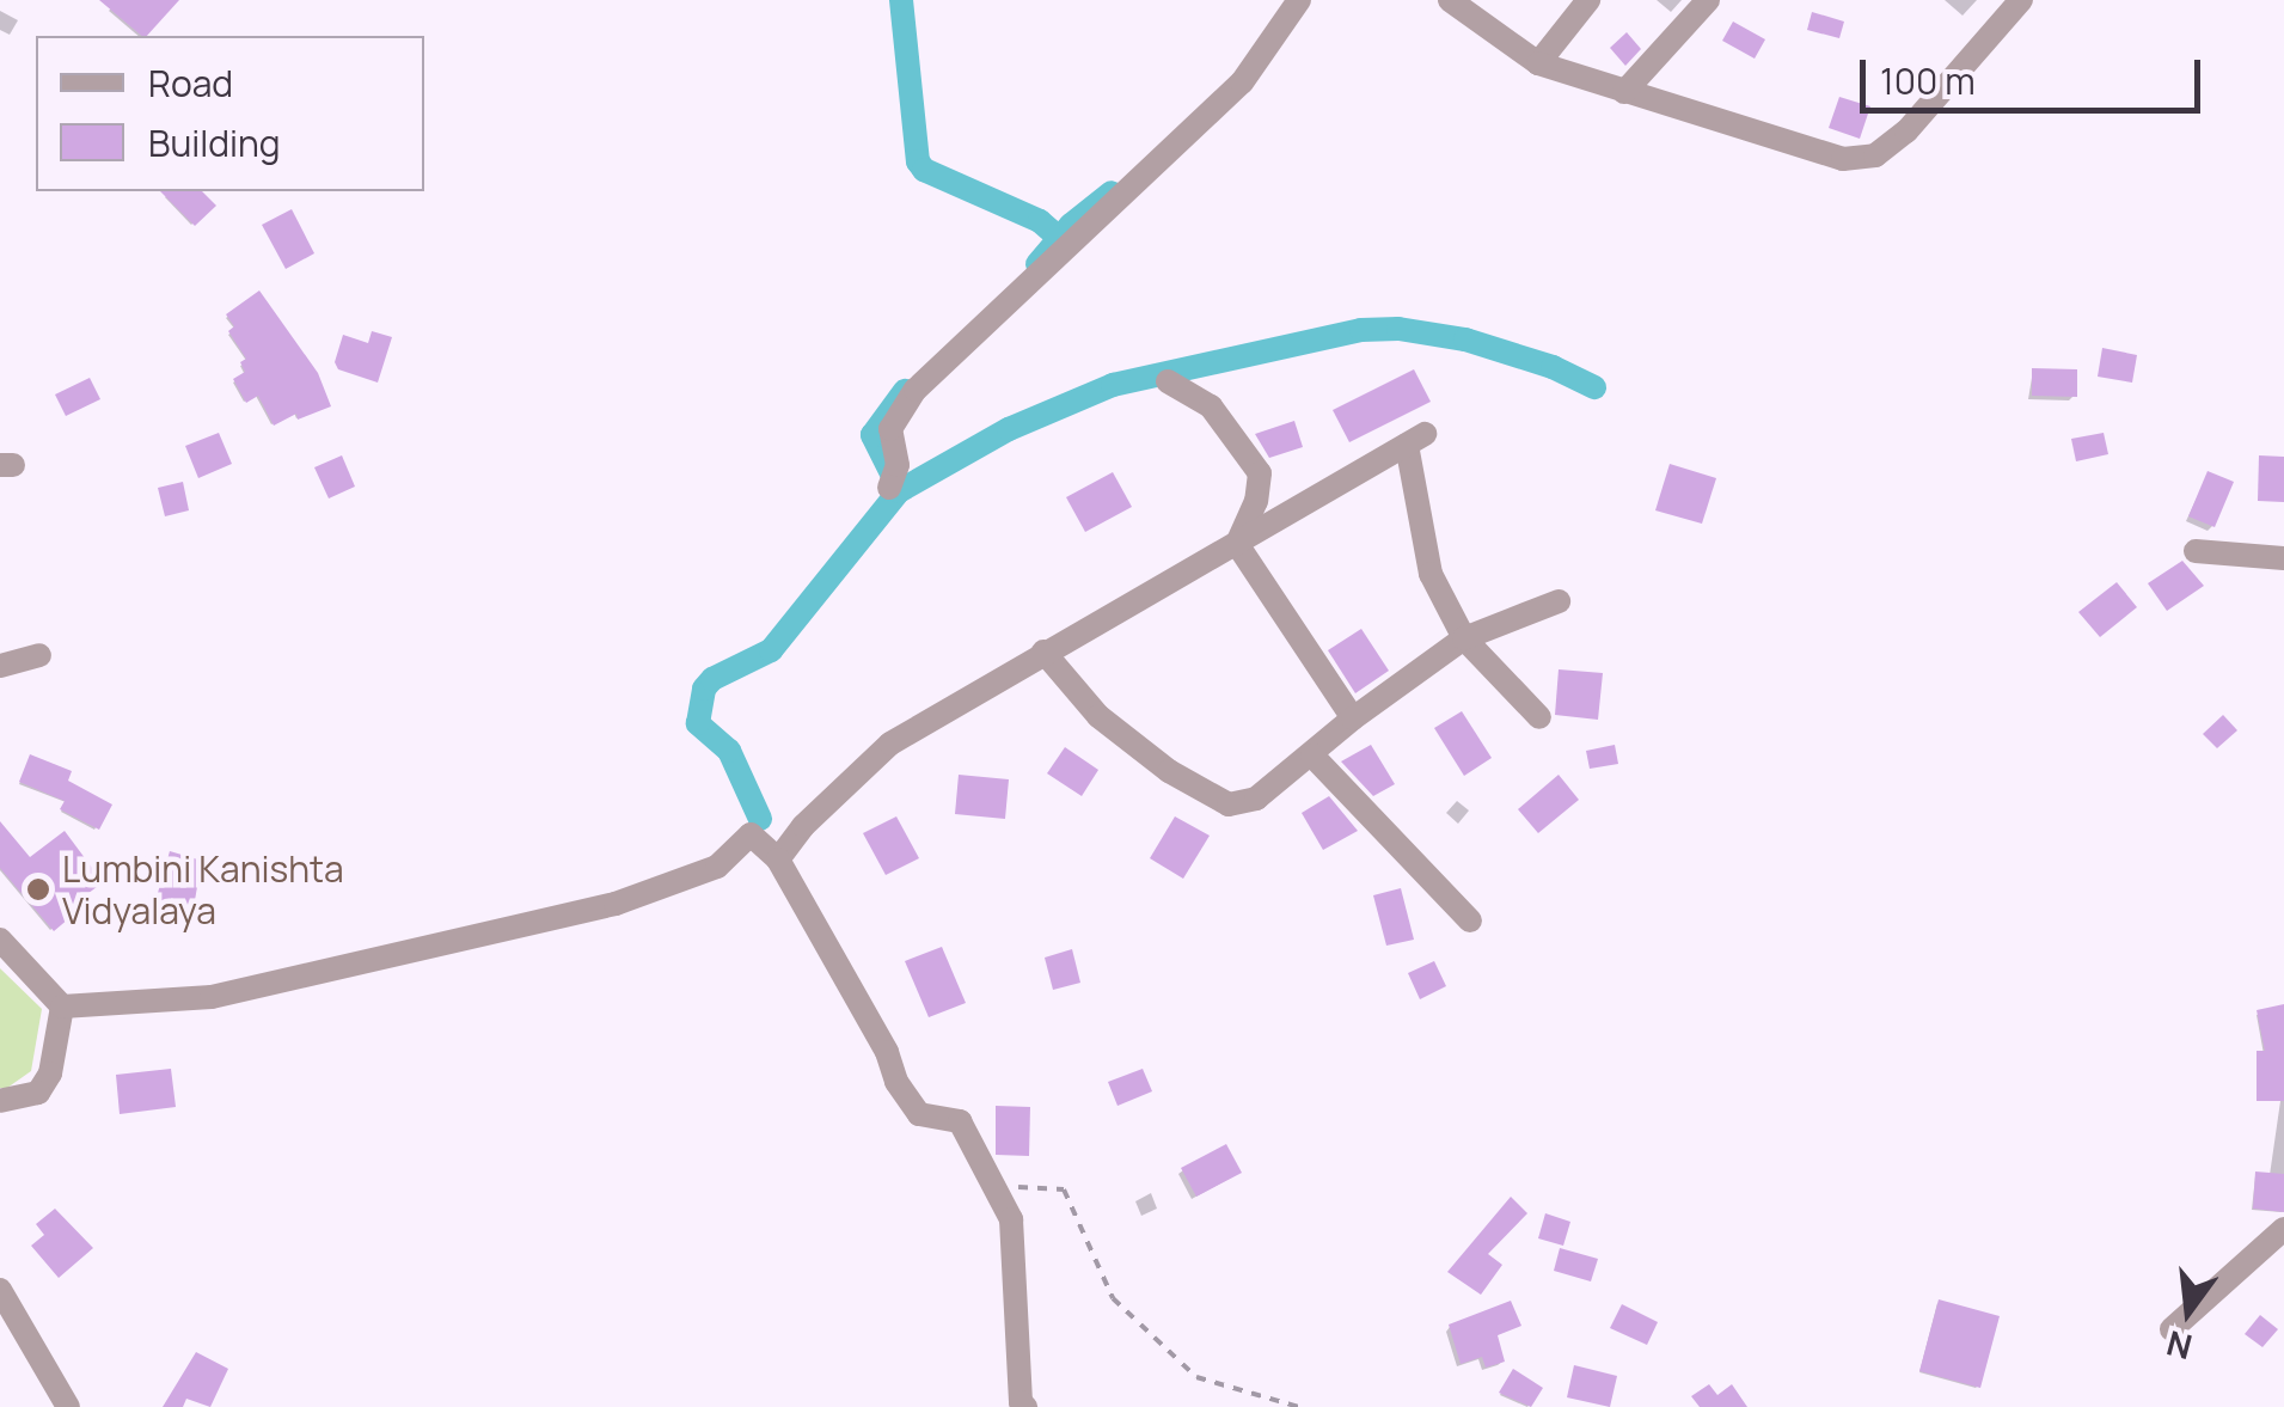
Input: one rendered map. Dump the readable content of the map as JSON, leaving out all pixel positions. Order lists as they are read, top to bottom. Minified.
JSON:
{"places":["Lumbini Kanishta Vidyalaya"],"legend":["Road","Building"],"scale_bar":"100 m","north":"bottom"}
